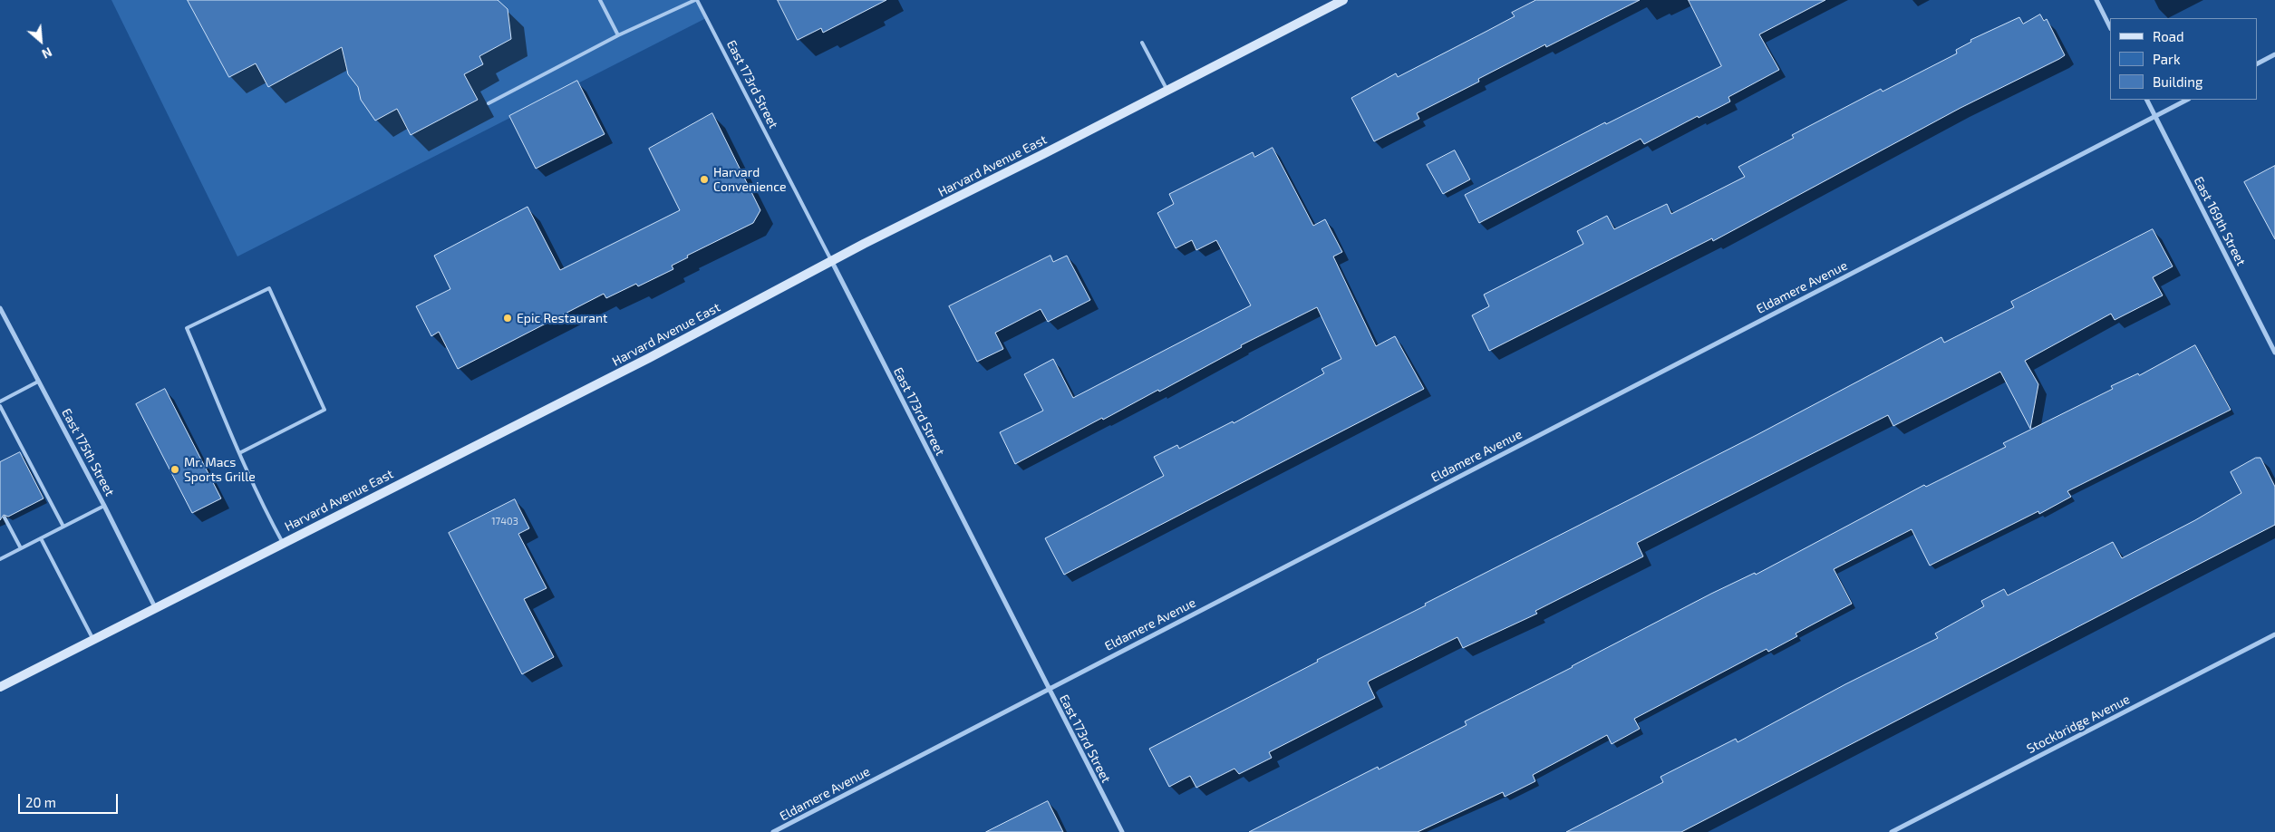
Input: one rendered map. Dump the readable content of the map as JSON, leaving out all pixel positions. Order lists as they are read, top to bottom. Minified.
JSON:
{"streets":{"main road":["Harvard Avenue East"],"street":["East 173rd Street","East 169th Street","Eldamere Avenue","East 175th Street","Stockbridge Avenue"]},"crossings":[["East 173rd Street","Harvard Avenue East"],["East 173rd Street","Eldamere Avenue"],["Harvard Avenue East","East 175th Street"],["East 169th Street","Eldamere Avenue"]],"places":["Harvard Convenience","Epic Restaurant","Mr. Macs Sports Grille"],"house_numbers":["17403"],"legend":["Road","Park","Building"],"scale_bar":"20 m","north":"bottom right"}
